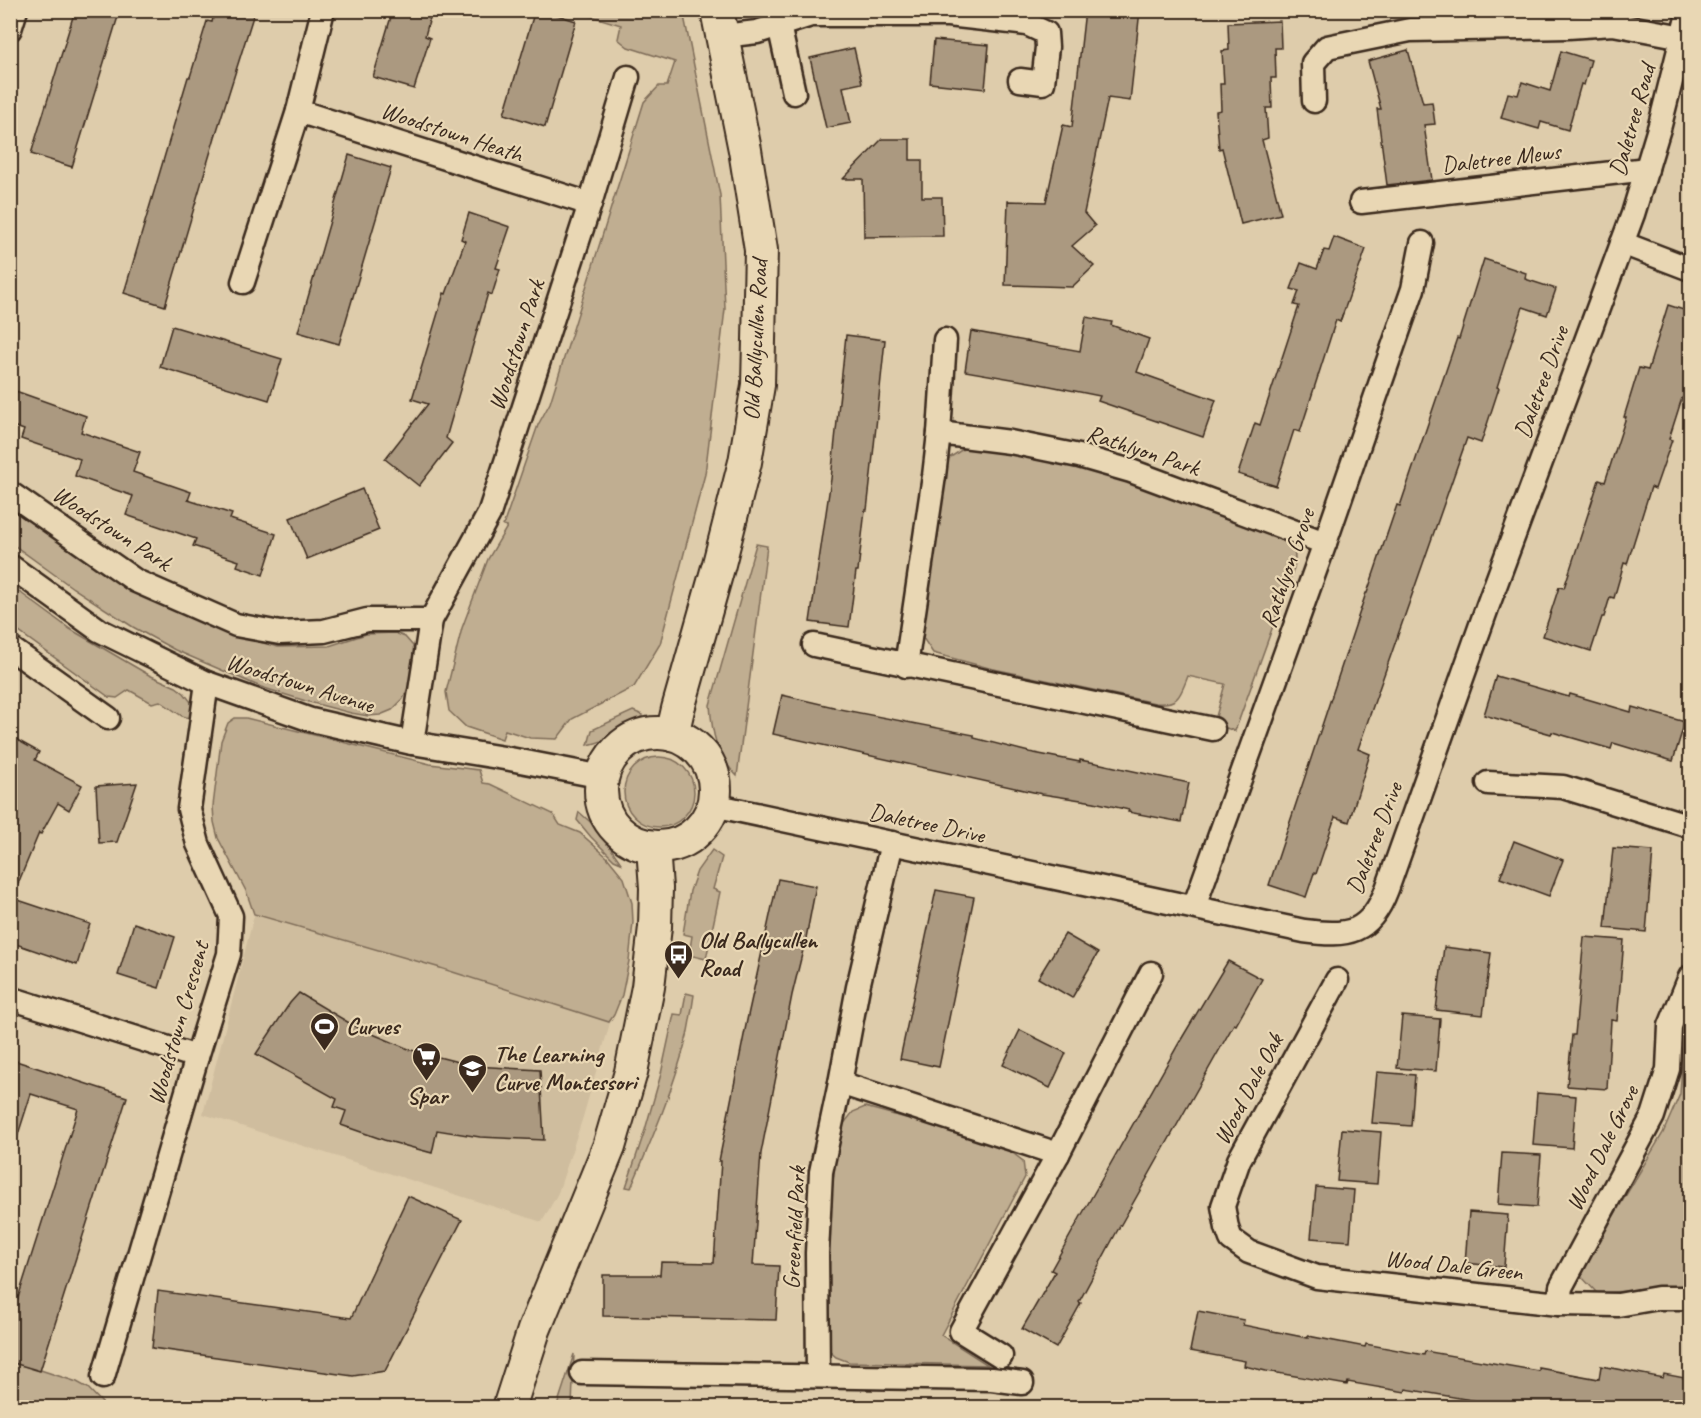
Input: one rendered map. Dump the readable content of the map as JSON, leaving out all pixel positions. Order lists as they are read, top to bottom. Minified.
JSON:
{"streets":{"street":["Daletree Road","Woodstown Heath","Daletree Mews","Old Ballycullen Road","Woodstown Park","Daletree Drive","Rathlyon Park","Rathlyon Grove","Woodstown Avenue","Woodstown Crescent","Wood Dale Oak","Wood Dale Grove","Greenfield Park","Wood Dale Green"]},"crossings":[["Daletree Road","Daletree Mews"],["Daletree Road","Daletree Drive"],["Woodstown Heath","Woodstown Park"],["Old Ballycullen Road","Daletree Drive"],["Old Ballycullen Road","Woodstown Avenue"],["Woodstown Park","Woodstown Avenue"],["Daletree Drive","Rathlyon Grove"],["Daletree Drive","Woodstown Avenue"],["Daletree Drive","Greenfield Park"],["Rathlyon Park","Rathlyon Grove"],["Woodstown Avenue","Woodstown Crescent"],["Wood Dale Oak","Wood Dale Green"],["Wood Dale Grove","Wood Dale Green"]],"places":{"bus stop":["Old Ballycullen Road"],"sports":["Curves"],"supermarket":["Spar"],"school or university":["The Learning Curve Montessori"]}}
